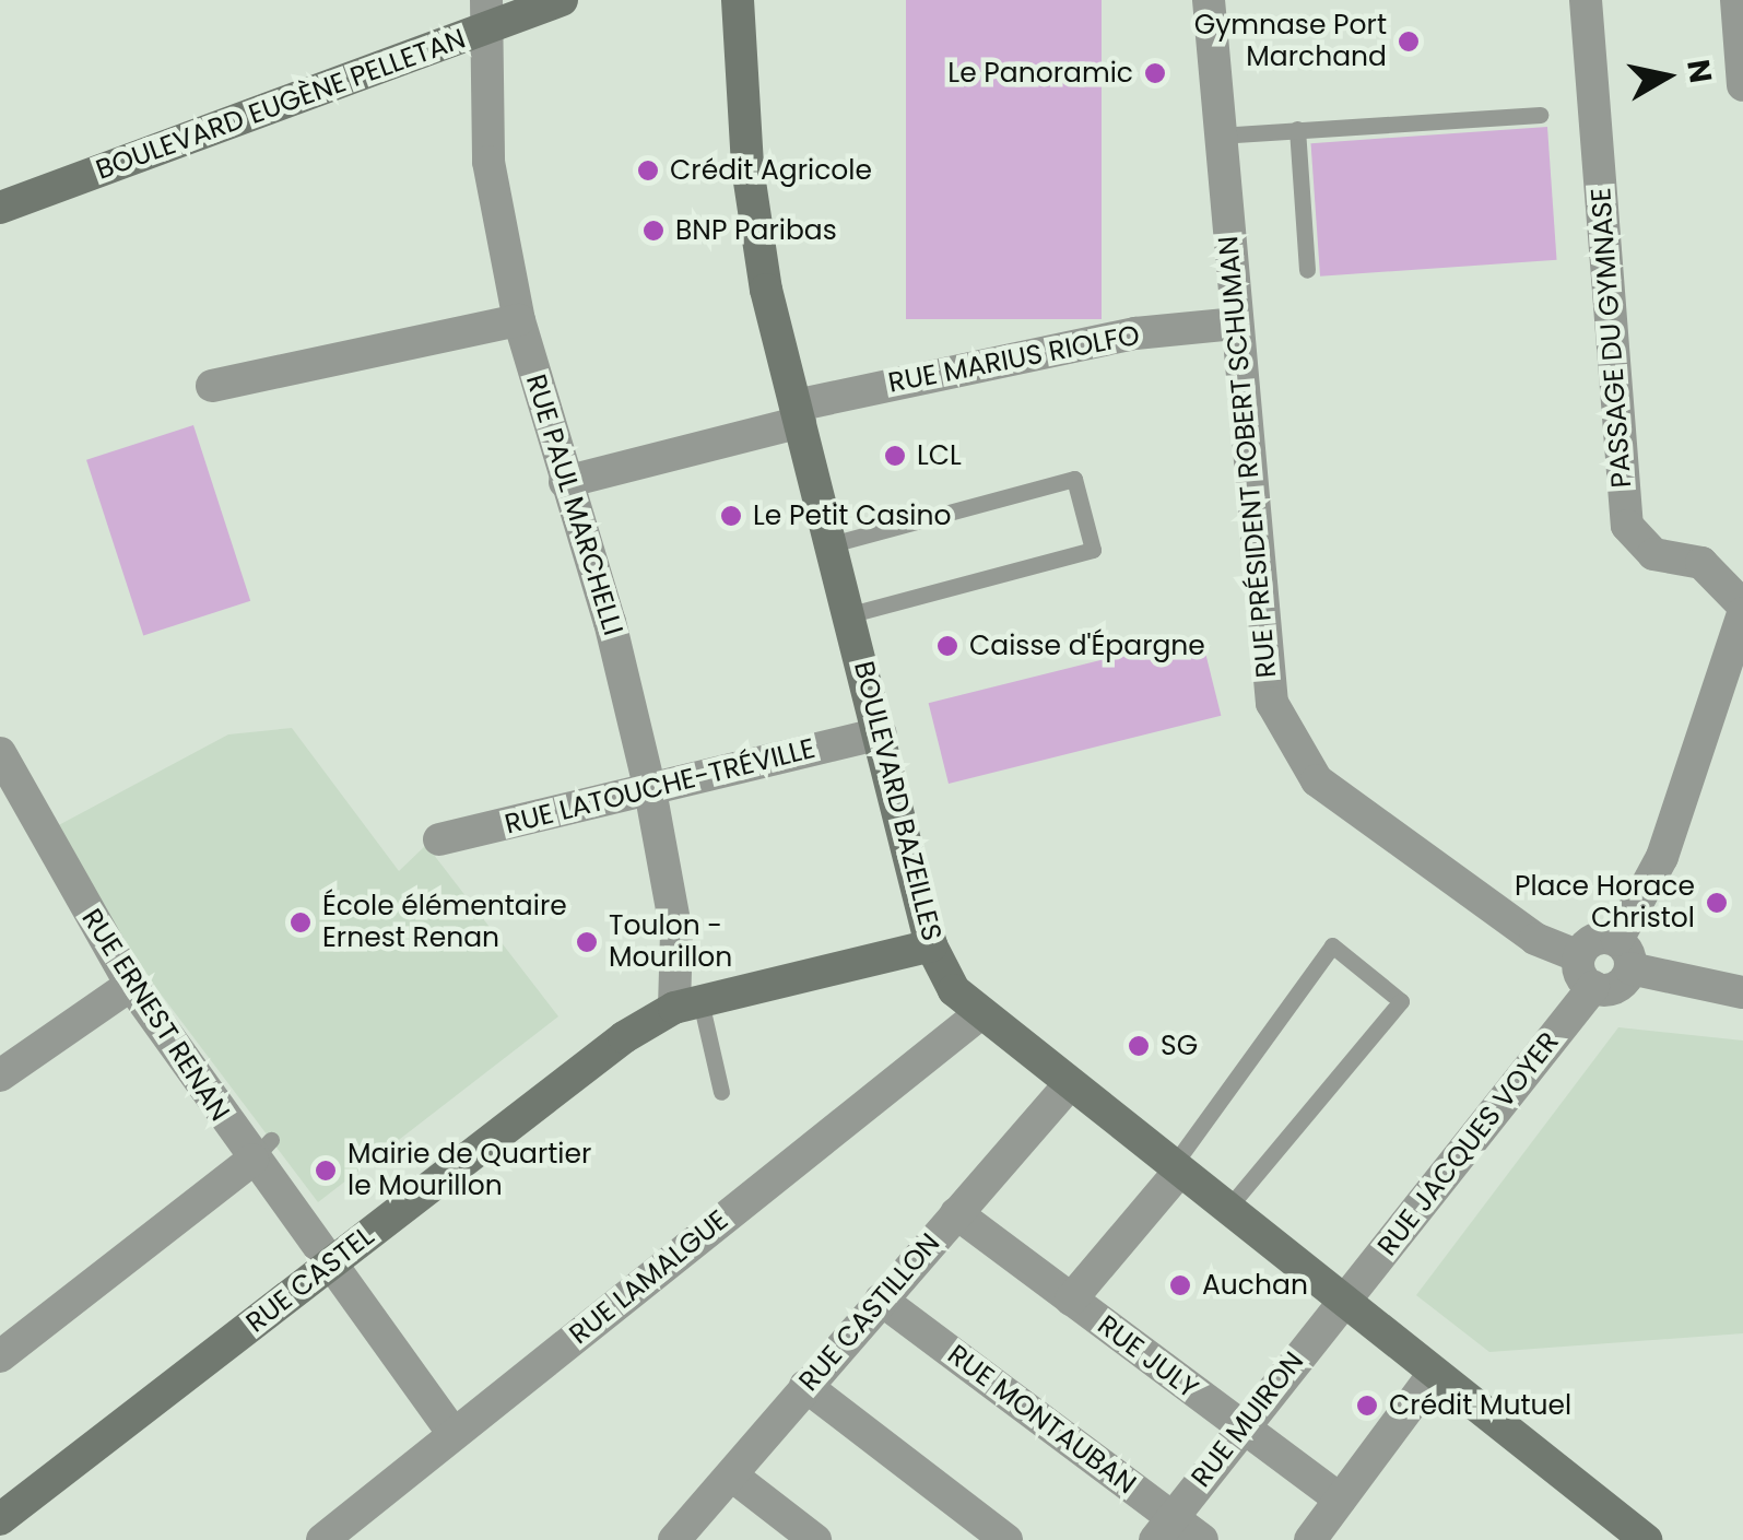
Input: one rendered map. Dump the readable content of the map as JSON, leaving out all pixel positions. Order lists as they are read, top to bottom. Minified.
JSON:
{"streets":{"main road":["BOULEVARD EUGÈNE PELLETAN","BOULEVARD BAZEILLES","RUE CASTEL"],"street":["PASSAGE DU GYMNASE","RUE MARIUS RIOLFO","RUE PRÉSIDENT ROBERT SCHUMAN","RUE PAUL MARCHELLI","RUE LATOUCHE-TRÉVILLE","RUE ERNEST RENAN","RUE JACQUES VOYER","RUE LAMALGUE","RUE CASTILLON","RUE JULY","RUE MONTAUBAN","RUE MUIRON"]},"crossings":[["BOULEVARD EUGÈNE PELLETAN","RUE PAUL MARCHELLI"],["RUE MARIUS RIOLFO","RUE PRÉSIDENT ROBERT SCHUMAN"],["RUE MARIUS RIOLFO","RUE PAUL MARCHELLI"],["RUE MARIUS RIOLFO","BOULEVARD BAZEILLES"],["RUE PRÉSIDENT ROBERT SCHUMAN","RUE JACQUES VOYER"],["RUE PAUL MARCHELLI","RUE LATOUCHE-TRÉVILLE"],["RUE PAUL MARCHELLI","RUE CASTEL"],["RUE LATOUCHE-TRÉVILLE","BOULEVARD BAZEILLES"],["BOULEVARD BAZEILLES","RUE JACQUES VOYER"],["BOULEVARD BAZEILLES","RUE LAMALGUE"],["BOULEVARD BAZEILLES","RUE CASTEL"],["BOULEVARD BAZEILLES","RUE CASTILLON"],["BOULEVARD BAZEILLES","RUE MUIRON"],["RUE ERNEST RENAN","RUE LAMALGUE"],["RUE ERNEST RENAN","RUE CASTEL"],["RUE JACQUES VOYER","RUE MUIRON"],["RUE CASTILLON","RUE JULY"],["RUE CASTILLON","RUE MONTAUBAN"],["RUE JULY","RUE MUIRON"],["RUE MONTAUBAN","RUE MUIRON"]],"places":["Gymnase Port Marchand","Le Panoramic","Crédit Agricole","BNP Paribas","LCL","Le Petit Casino","Caisse d'Épargne","Place Horace Christol","École élémentaire Ernest Renan","Toulon - Mourillon","SG","Mairie de Quartier le Mourillon","Auchan","Crédit Mutuel"],"north":"right"}
